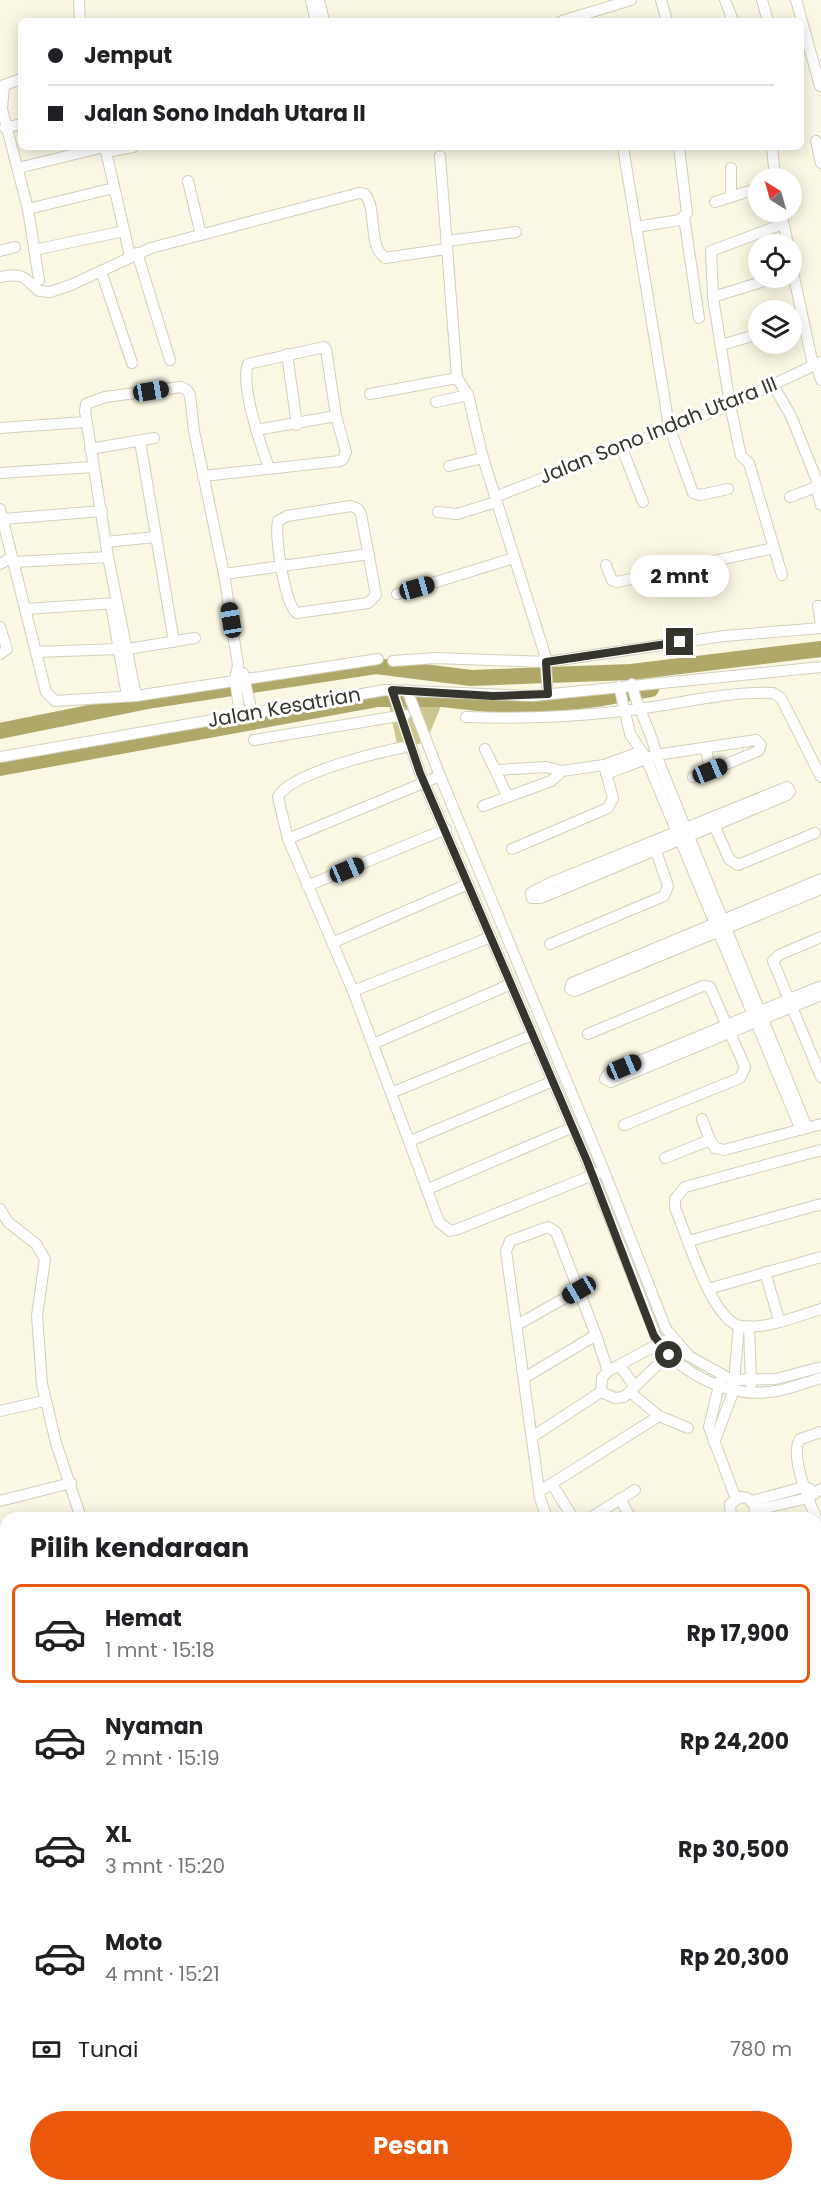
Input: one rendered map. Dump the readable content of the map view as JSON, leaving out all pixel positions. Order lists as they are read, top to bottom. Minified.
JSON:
{"streets":{"street":["Jalan Sono Indah Utara III","Jalan Kesatrian"]},"north":"top left","page":{"banner":["Jemput","Jalan Sono Indah Utara II"],"bubble":"2 mnt","heading":"Pilih kendaraan","list":[{"name":"Hemat","note":"1 mnt · 15:18","value":"Rp 17,900"},{"name":"Nyaman","note":"2 mnt · 15:19","value":"Rp 24,200"},{"name":"XL","note":"3 mnt · 15:20","value":"Rp 30,500"},{"name":"Moto","note":"4 mnt · 15:21","value":"Rp 20,300"}],"pay":["Tunai","780 m"],"buttons":"Pesan"}}
